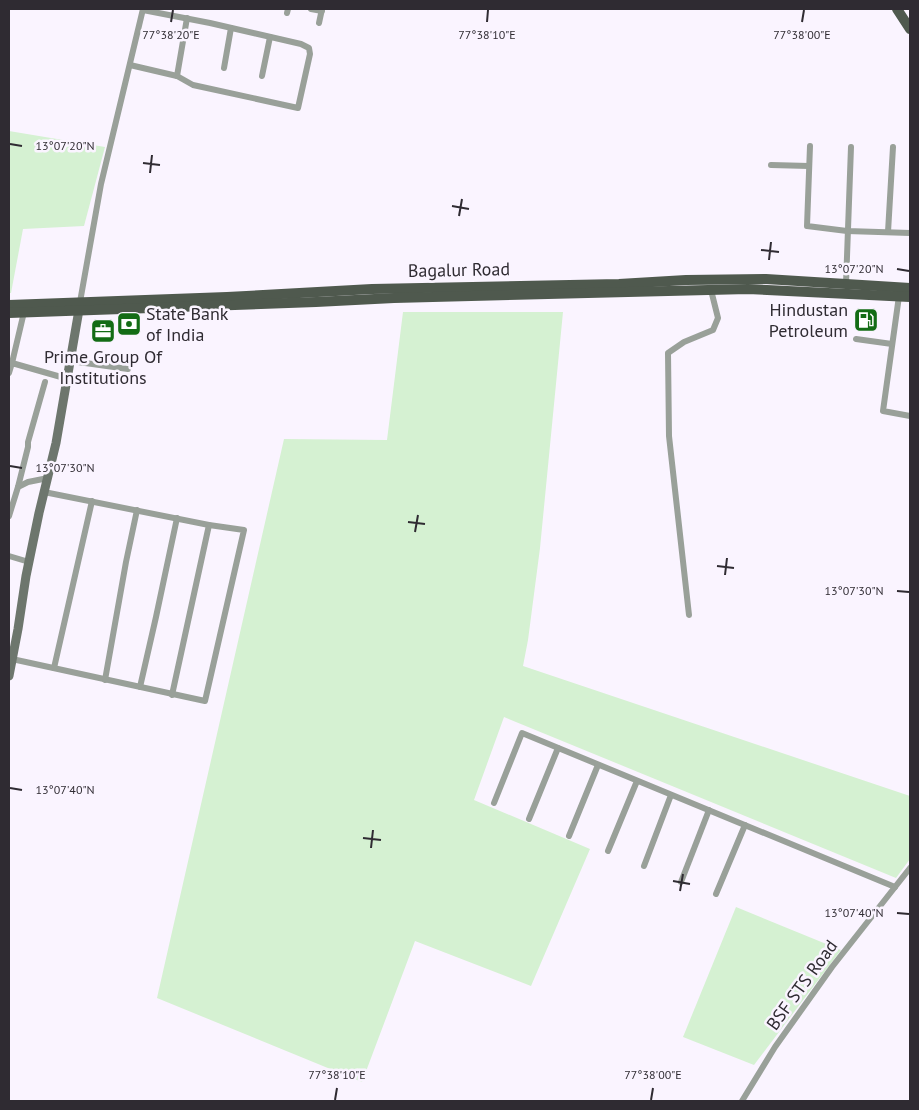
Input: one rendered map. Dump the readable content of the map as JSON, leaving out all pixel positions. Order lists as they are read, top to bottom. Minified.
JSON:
{"streets":{"main road":["Bagalur Road"],"street":["BSF STS Road"]},"places":{"fuel station":["Hindustan Petroleum"],"bank":["State Bank of India"],"office":["Prime Group Of Institutions"]},"coordinates":["77°38'20\"E","77°38'10\"E","77°38'00\"E","13°07'20\"N","13°07'30\"N","13°07'40\"N"]}
